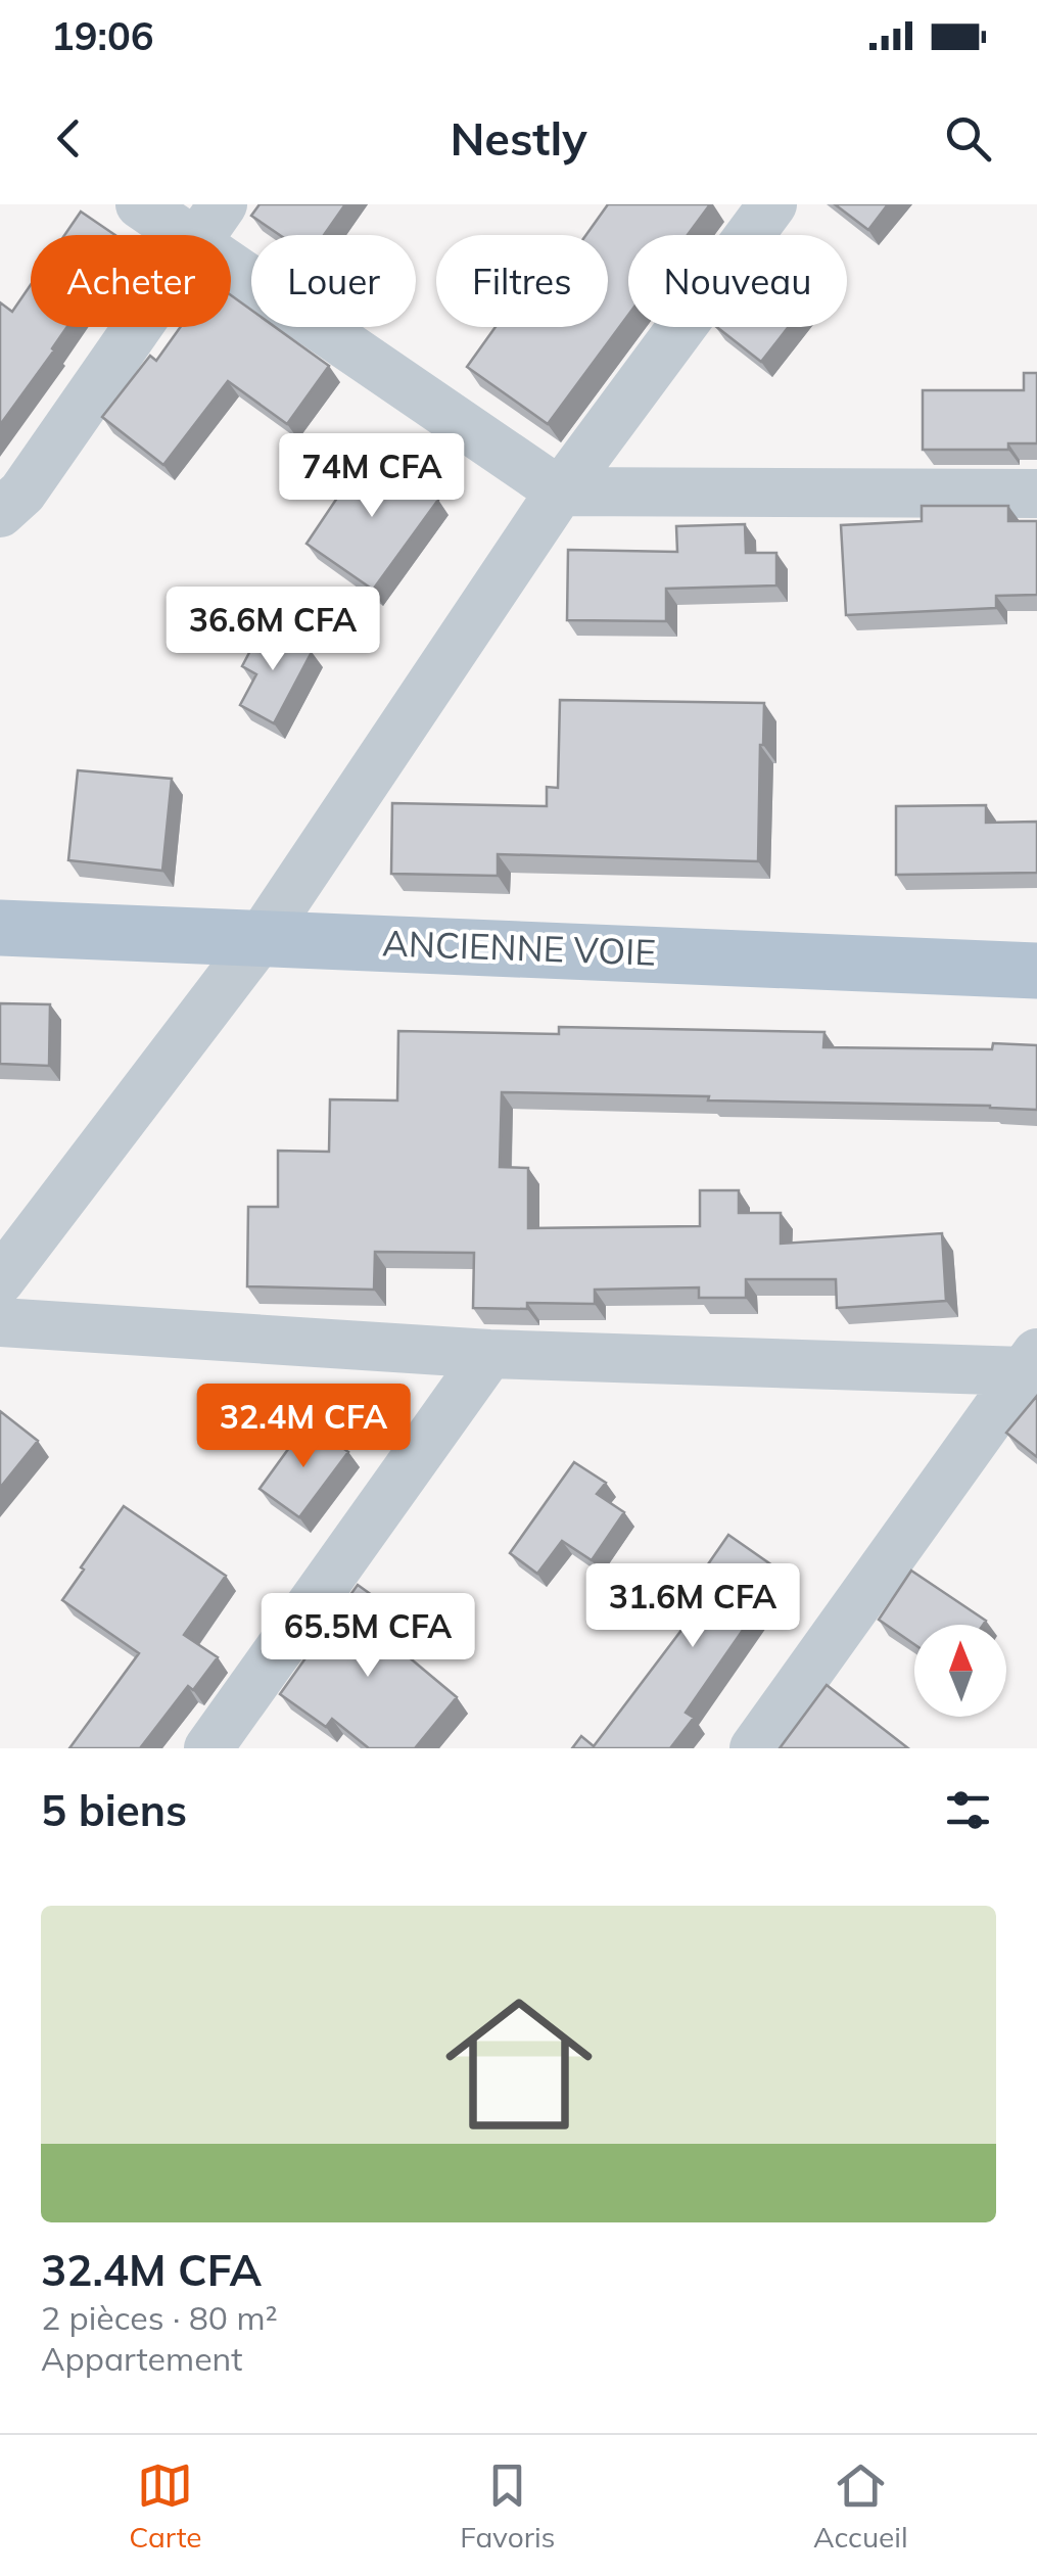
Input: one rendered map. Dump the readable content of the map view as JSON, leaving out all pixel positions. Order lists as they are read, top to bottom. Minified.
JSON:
{"streets":{"main road":["ANCIENNE VOIE"]},"north":"top","page":{"status":"19:06","header":"Nestly","chip":["Acheter","Louer","Filtres","Nouveau"],"price":["74M CFA","36.6M CFA","32.4M CFA","31.6M CFA","65.5M CFA"],"heading":"5 biens","list":[{"name":"32.4M CFA","note":"2 pièces · 80 m² · Appartement"}],"tabs":["Carte","Favoris","Accueil"]}}
